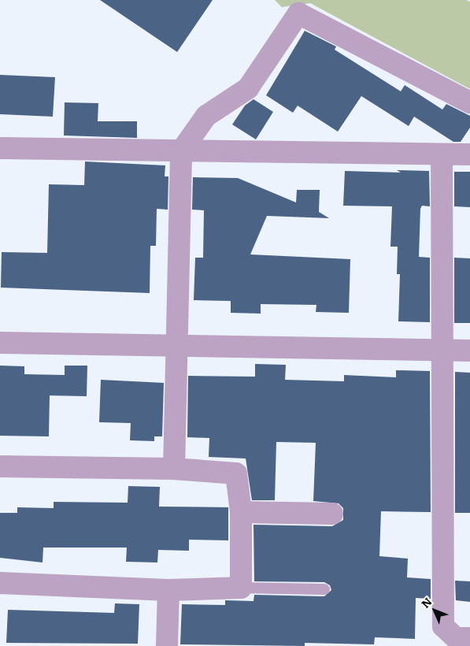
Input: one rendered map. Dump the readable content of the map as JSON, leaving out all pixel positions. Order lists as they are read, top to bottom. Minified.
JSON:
{"north":"top left"}
